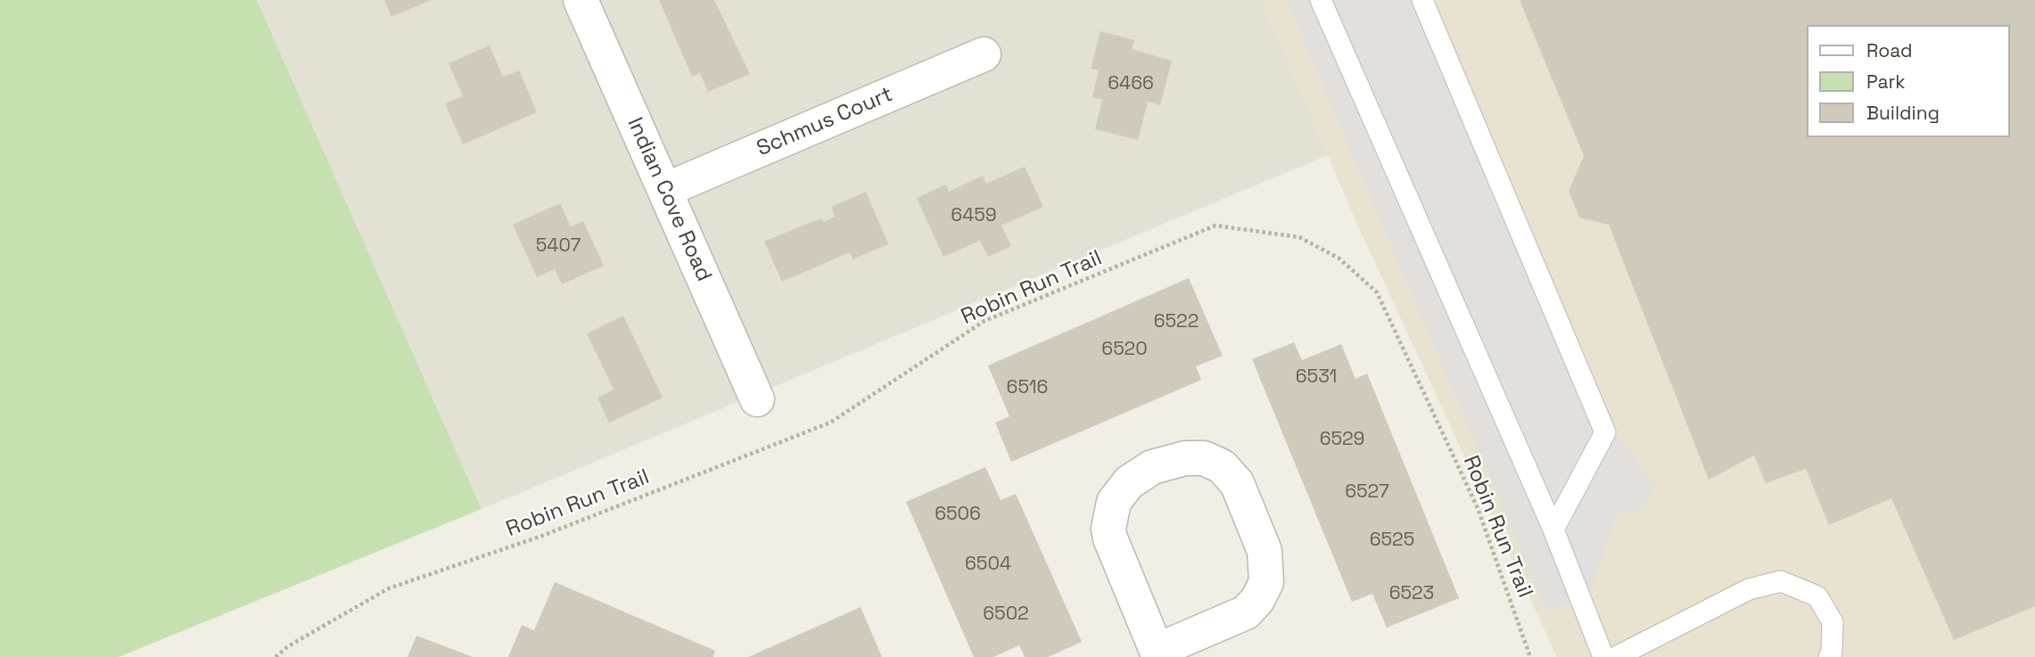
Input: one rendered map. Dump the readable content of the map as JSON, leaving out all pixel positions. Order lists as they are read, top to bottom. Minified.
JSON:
{"streets":{"street":["Schmus Court","Indian Cove Road"],"path":["Robin Run Trail"]},"crossings":[["Schmus Court","Indian Cove Road"]],"house_numbers":["6466","6459","5407","6522","6520","6531","6516","6529","6527","6506","6525","6504","6523","6502"],"legend":["Road","Park","Building"]}
